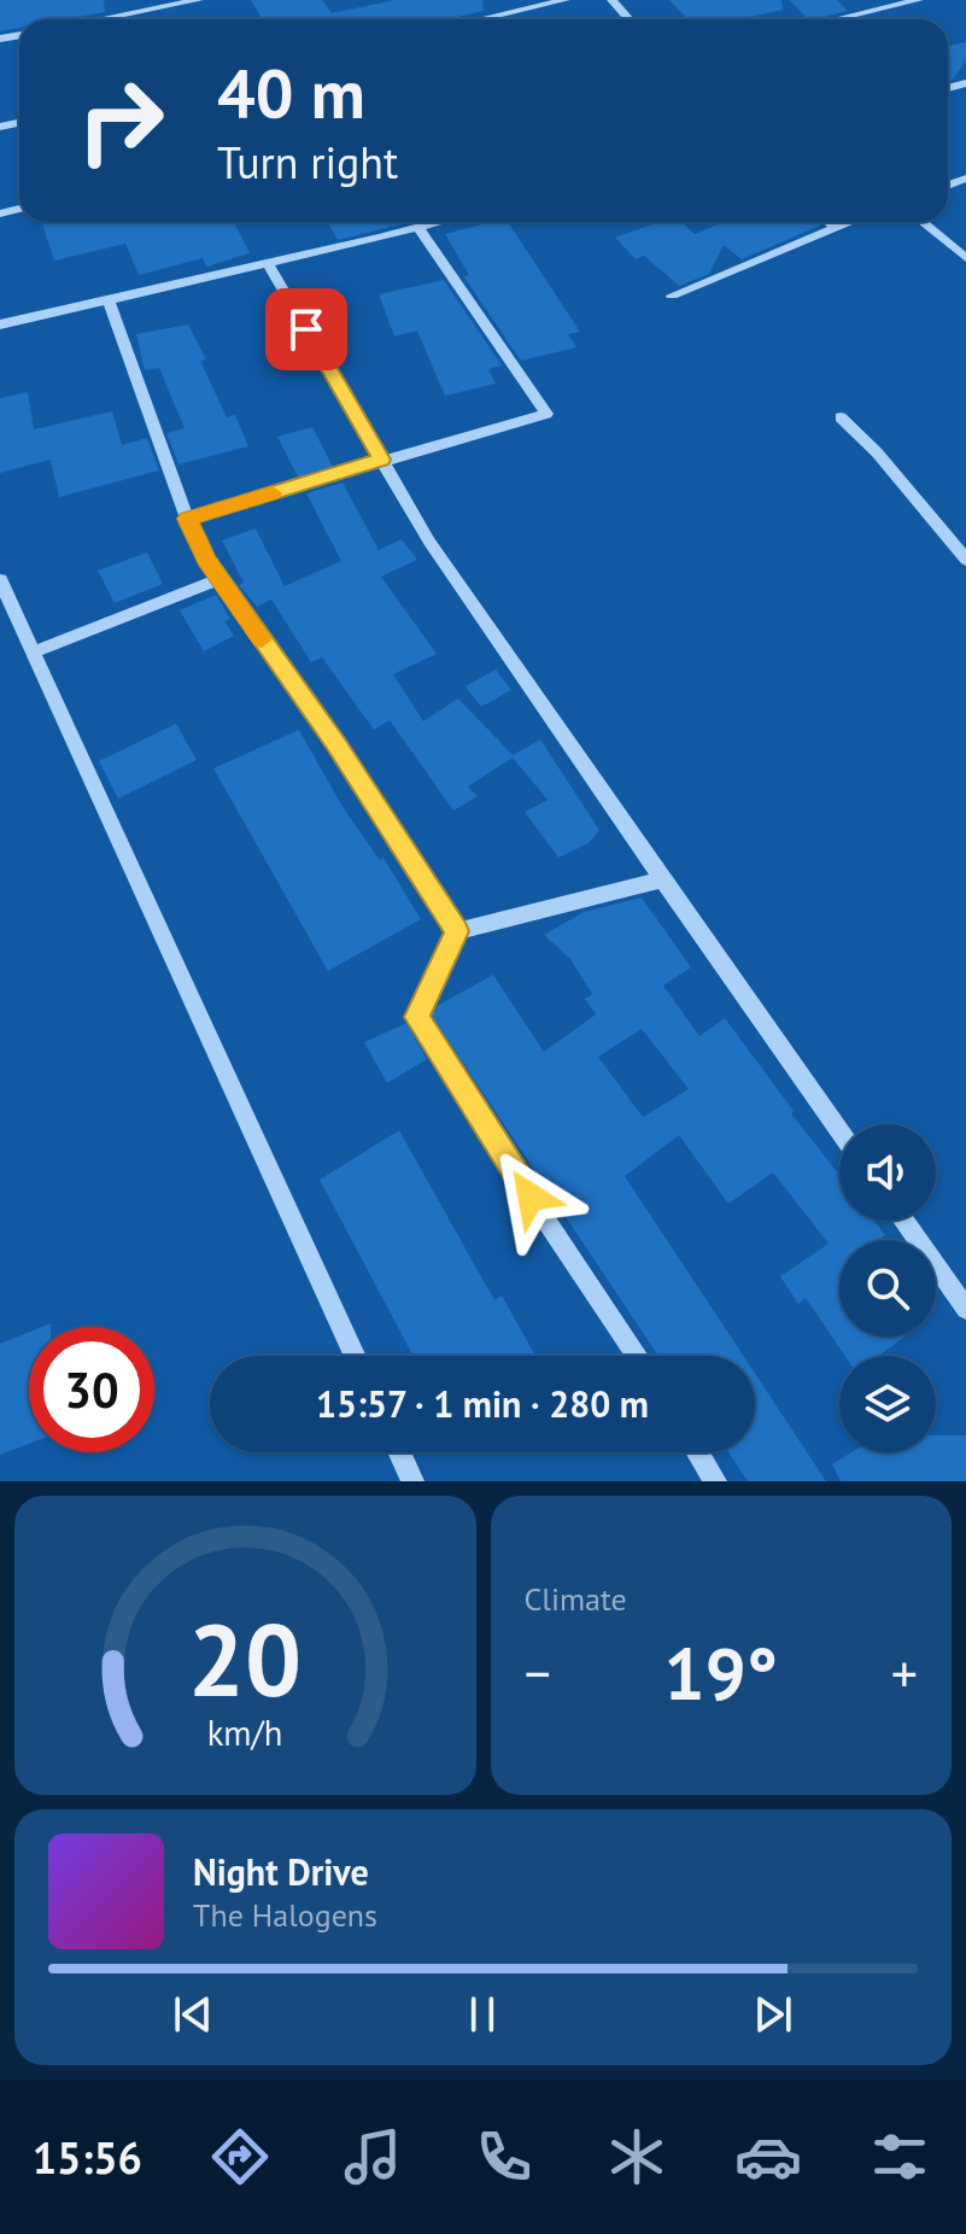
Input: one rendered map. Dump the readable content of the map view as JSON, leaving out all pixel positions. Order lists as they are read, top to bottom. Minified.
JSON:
{"page":{"turn":["40 m","Turn right"],"limit":"30","trip":"15:57 · 1 min · 280 m","tile":"Climate","heat":["−","19°","+"],"song":["Night Drive","The Halogens"],"tabs":"15:56","gauge":["20","km/h"]}}
